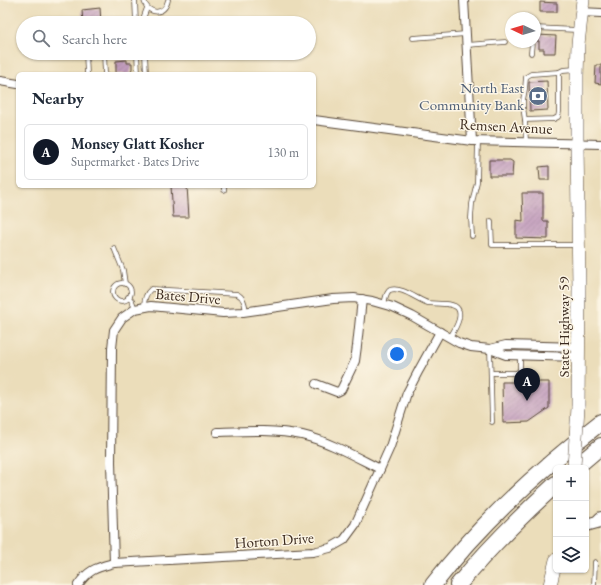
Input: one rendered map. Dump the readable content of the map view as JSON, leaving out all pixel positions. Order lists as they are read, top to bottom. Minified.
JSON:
{"streets":{"main road":["State Highway 59"],"street":["Remsen Avenue","Bates Drive","Horton Drive"]},"crossings":[["Remsen Avenue","State Highway 59"],["Bates Drive","State Highway 59"],["Bates Drive","Horton Drive"]],"places":{"bank":["North East Community Bank"]},"north":"left","page":{"search":"Search here","heading":"Nearby","list":[{"mark":"A","name":"Monsey Glatt Kosher","note":"Supermarket · Bates Drive","value":"130 m"}],"pins":"A","map_buttons":["+","−"]}}
